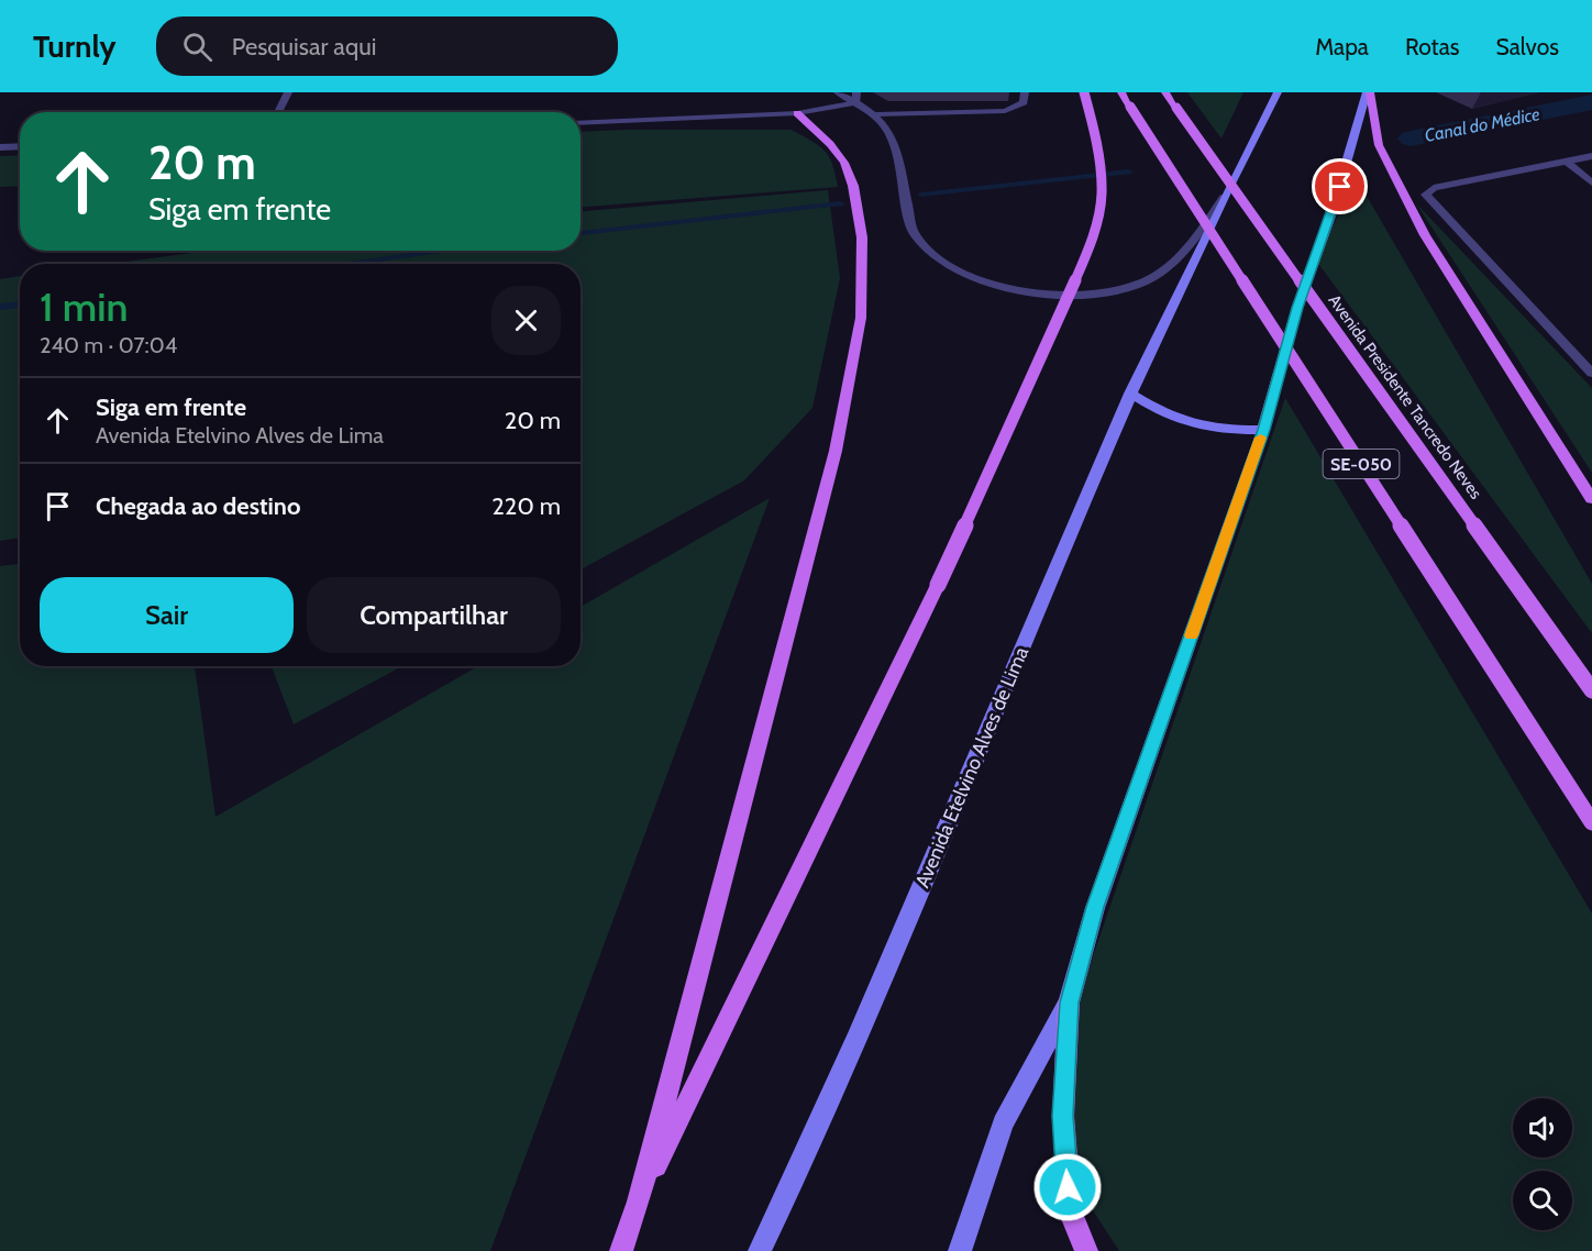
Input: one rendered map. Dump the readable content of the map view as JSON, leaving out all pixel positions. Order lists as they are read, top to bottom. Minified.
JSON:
{"streets":{"main road":["Avenida Presidente Tancredo Neves","SE-050","Avenida Etelvino Alves de Lima"]},"water":["Canal do Médice"],"page":{"header":"Turnly","search":"Pesquisar aqui","nav":["Mapa","Rotas","Salvos"],"turn":["20 m","Siga em frente"],"heading":["1 min","240 m · 07:04"],"list":[{"name":"Siga em frente","note":"Avenida Etelvino Alves de Lima","value":"20 m"},{"name":"Chegada ao destino","value":"220 m"}],"buttons":["Sair","Compartilhar"]}}
